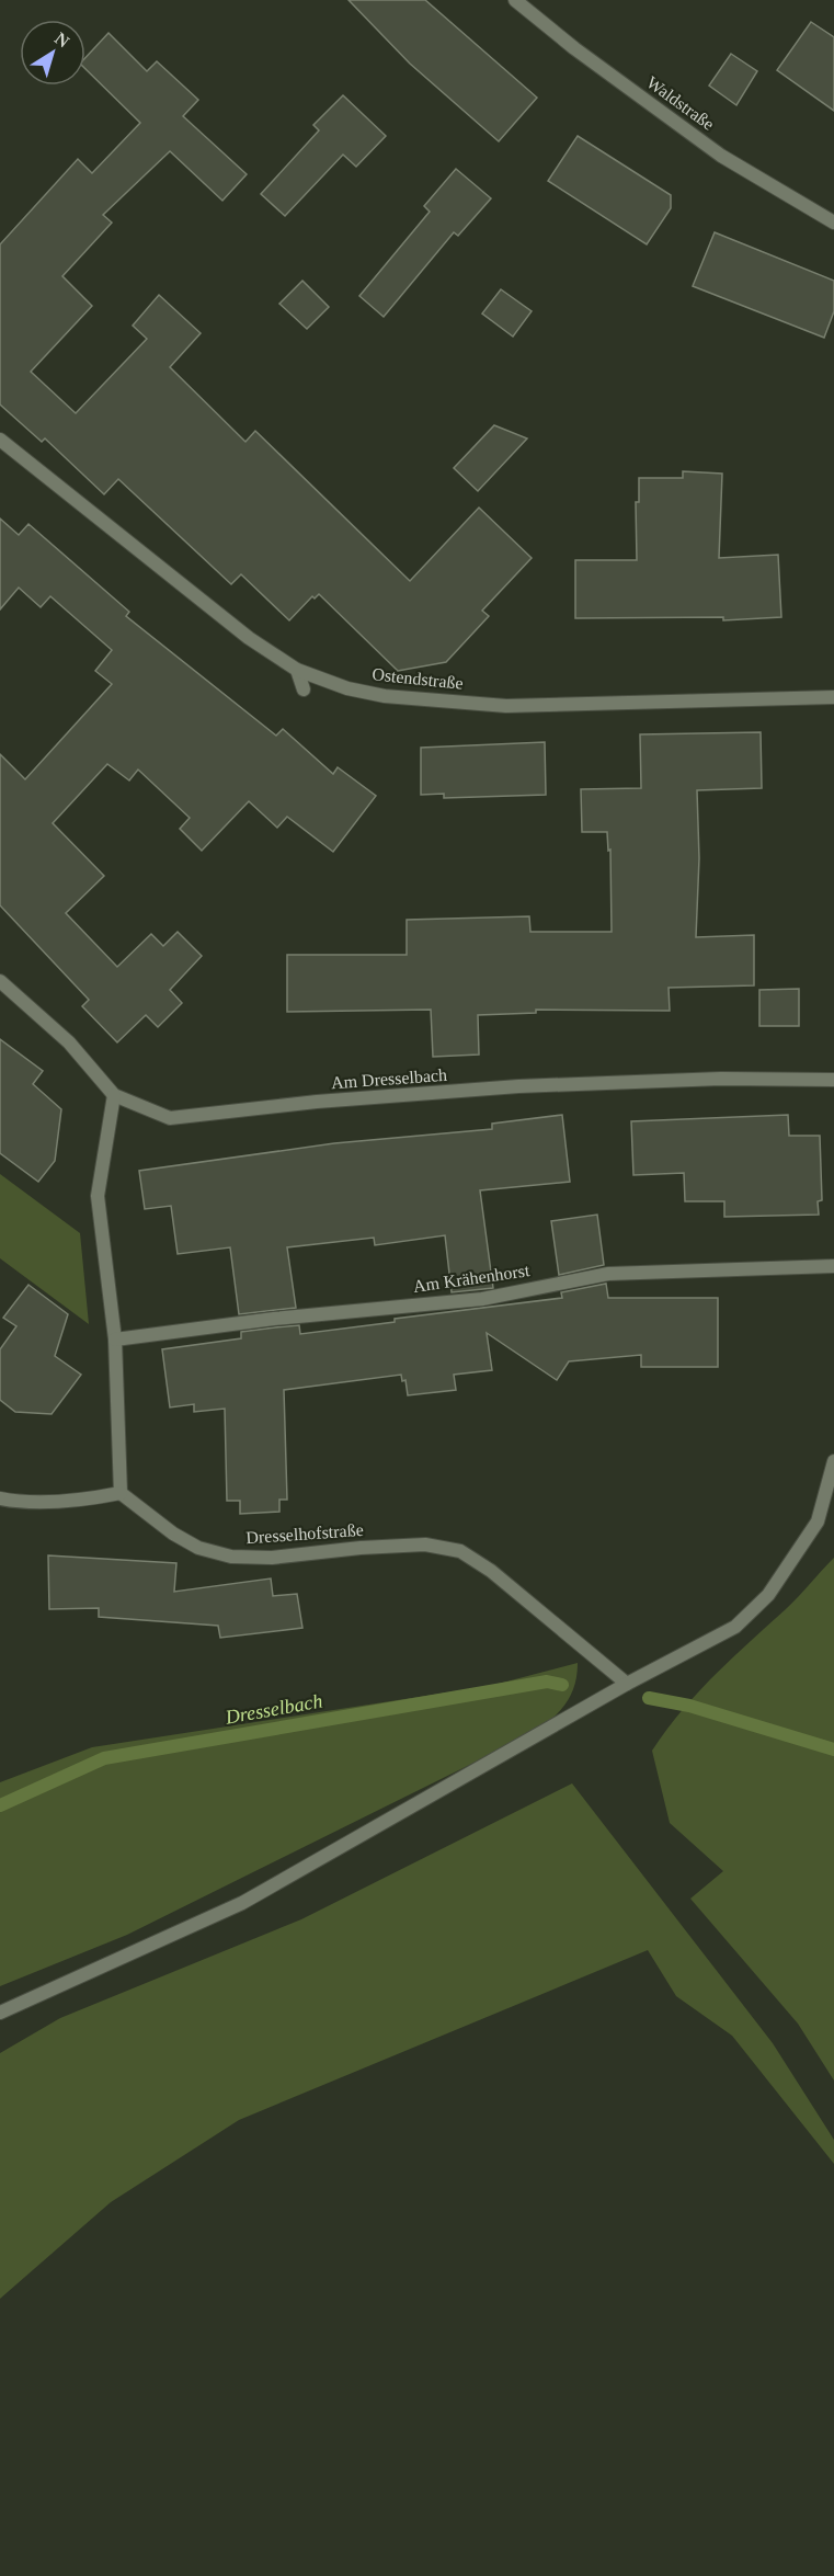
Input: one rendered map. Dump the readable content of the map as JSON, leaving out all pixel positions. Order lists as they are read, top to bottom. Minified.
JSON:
{"streets":{"street":["Waldstraße","Ostendstraße","Am Dresselbach","Am Krähenhorst","Dresselhofstraße"]},"water":["Dresselbach"],"north":"top right"}
